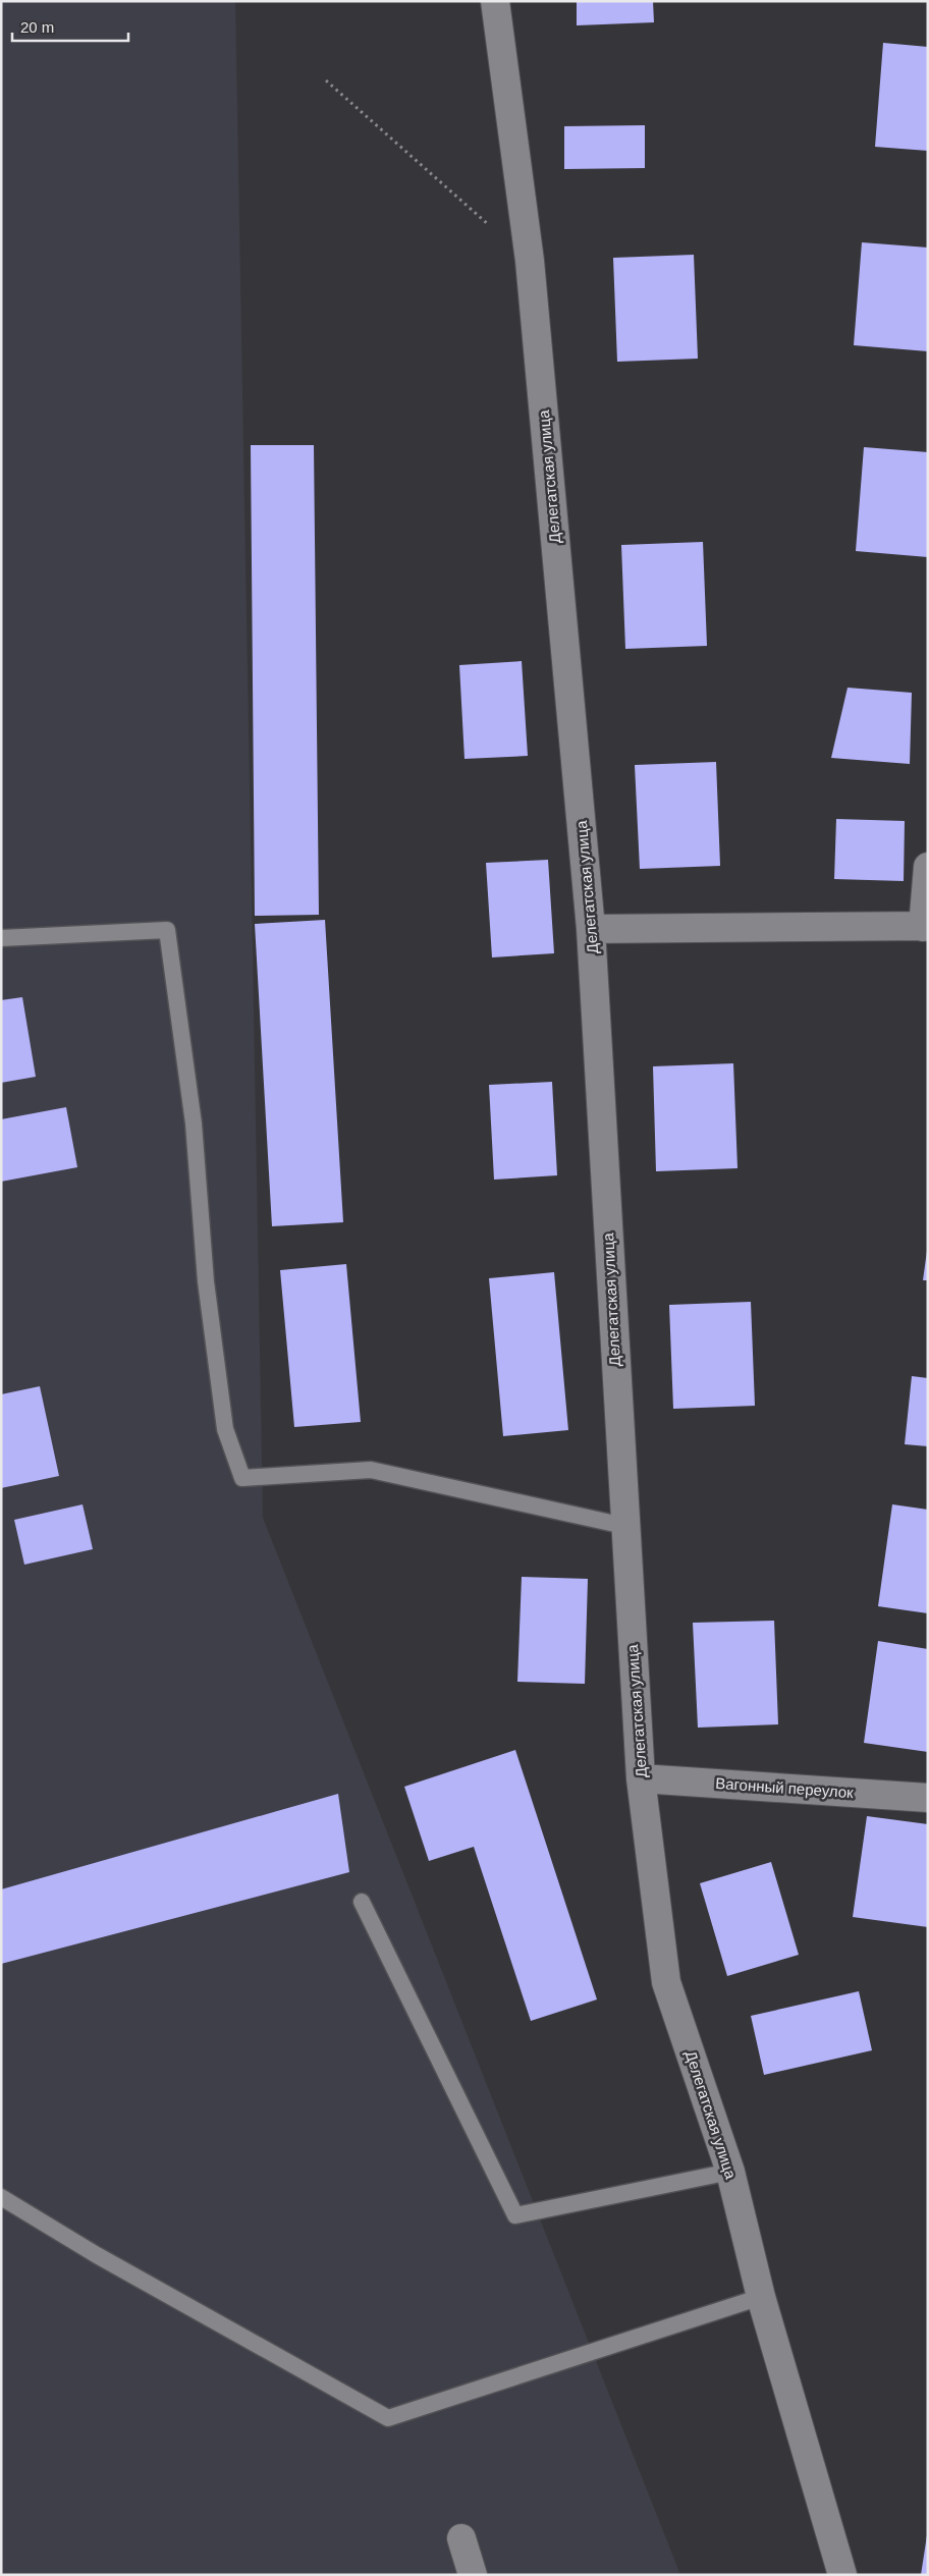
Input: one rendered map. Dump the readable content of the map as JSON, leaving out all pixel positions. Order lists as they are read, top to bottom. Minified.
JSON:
{"streets":{"street":["Делегатская улица","Вагонный переулок"]},"crossings":[["Делегатская улица","Вагонный переулок"]],"scale_bar":"20 m"}
